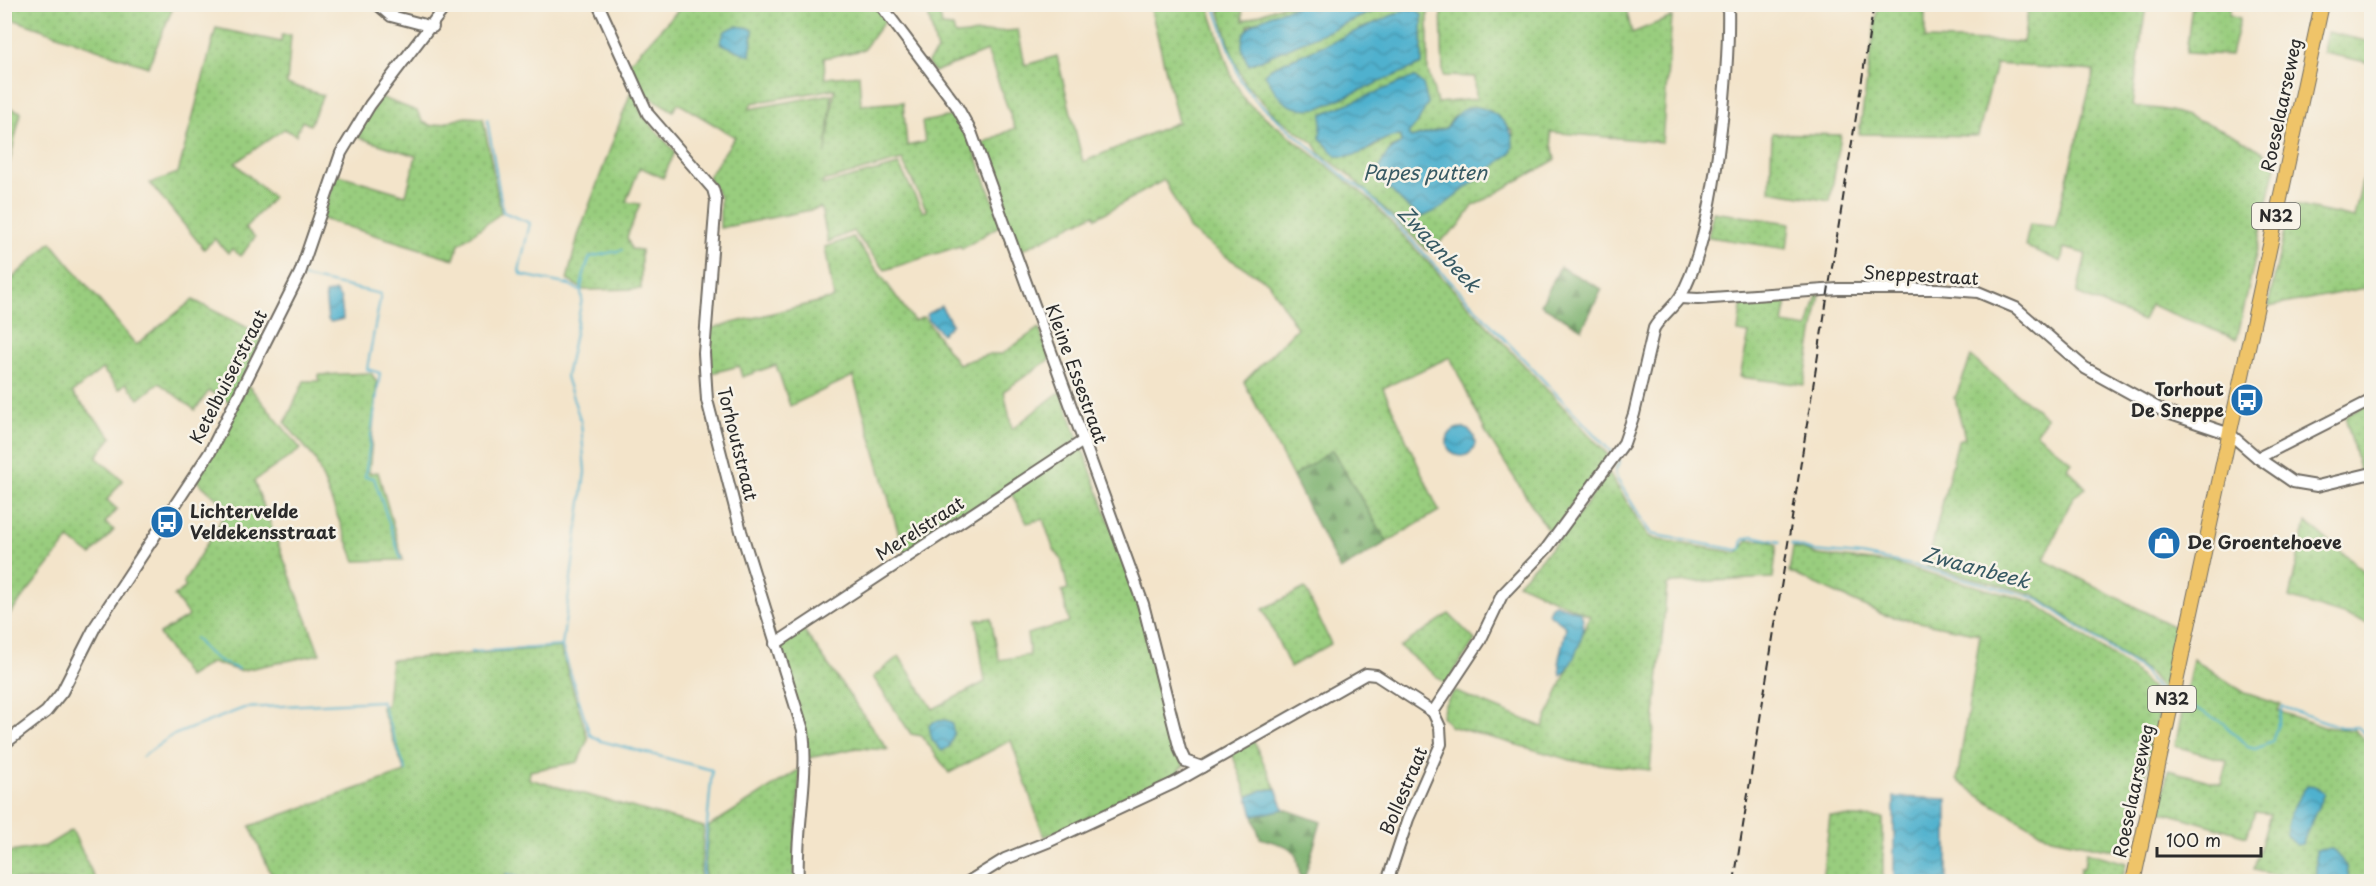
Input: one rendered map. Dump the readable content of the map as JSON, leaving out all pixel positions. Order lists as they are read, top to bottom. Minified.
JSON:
{"streets":{"main road":["Roeselaarseweg","N32"],"street":["Sneppestraat","Kleine Essestraat","Ketelbuiserstraat","Torhoutstraat","Merelstraat","Bollestraat"]},"crossings":[["Roeselaarseweg","Sneppestraat"],["Kleine Essestraat","Merelstraat"],["Torhoutstraat","Merelstraat"]],"water":["Papes putten","Zwaanbeek"],"places":{"bus stop":["Torhout De Sneppe","Lichtervelde Veldekensstraat"],"shop":["De Groentehoeve"]},"scale_bar":"100 m"}
